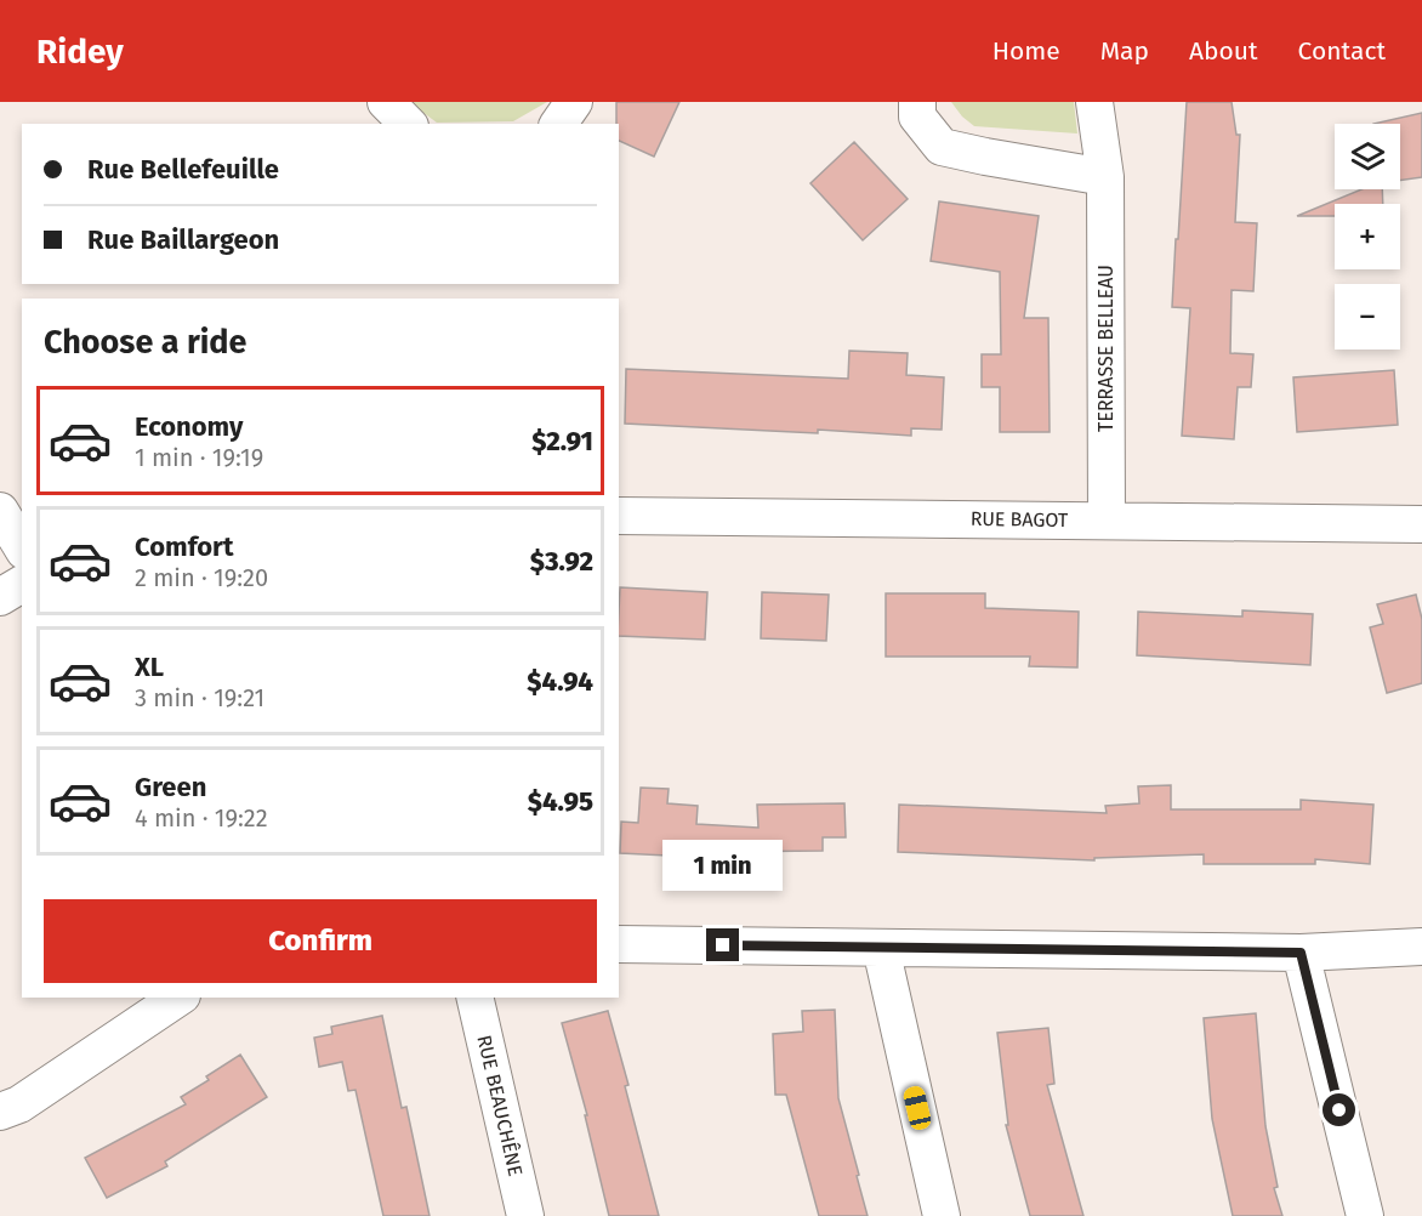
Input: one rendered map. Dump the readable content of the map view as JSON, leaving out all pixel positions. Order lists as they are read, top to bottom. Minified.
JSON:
{"streets":{"street":["TERRASSE BELLEAU","RUE BAGOT","RUE BEAUCHÊNE"]},"crossings":[["TERRASSE BELLEAU","RUE BAGOT"]],"page":{"header":"Ridey","nav":["Home","Map","About","Contact"],"map_buttons":["+","−"],"banner":["Rue Bellefeuille","Rue Baillargeon"],"heading":"Choose a ride","list":[{"name":"Economy","note":"1 min · 19:19","value":"$2.91"},{"name":"Comfort","note":"2 min · 19:20","value":"$3.92"},{"name":"XL","note":"3 min · 19:21","value":"$4.94"},{"name":"Green","note":"4 min · 19:22","value":"$4.95"}],"bubble":"1 min","buttons":"Confirm"}}
